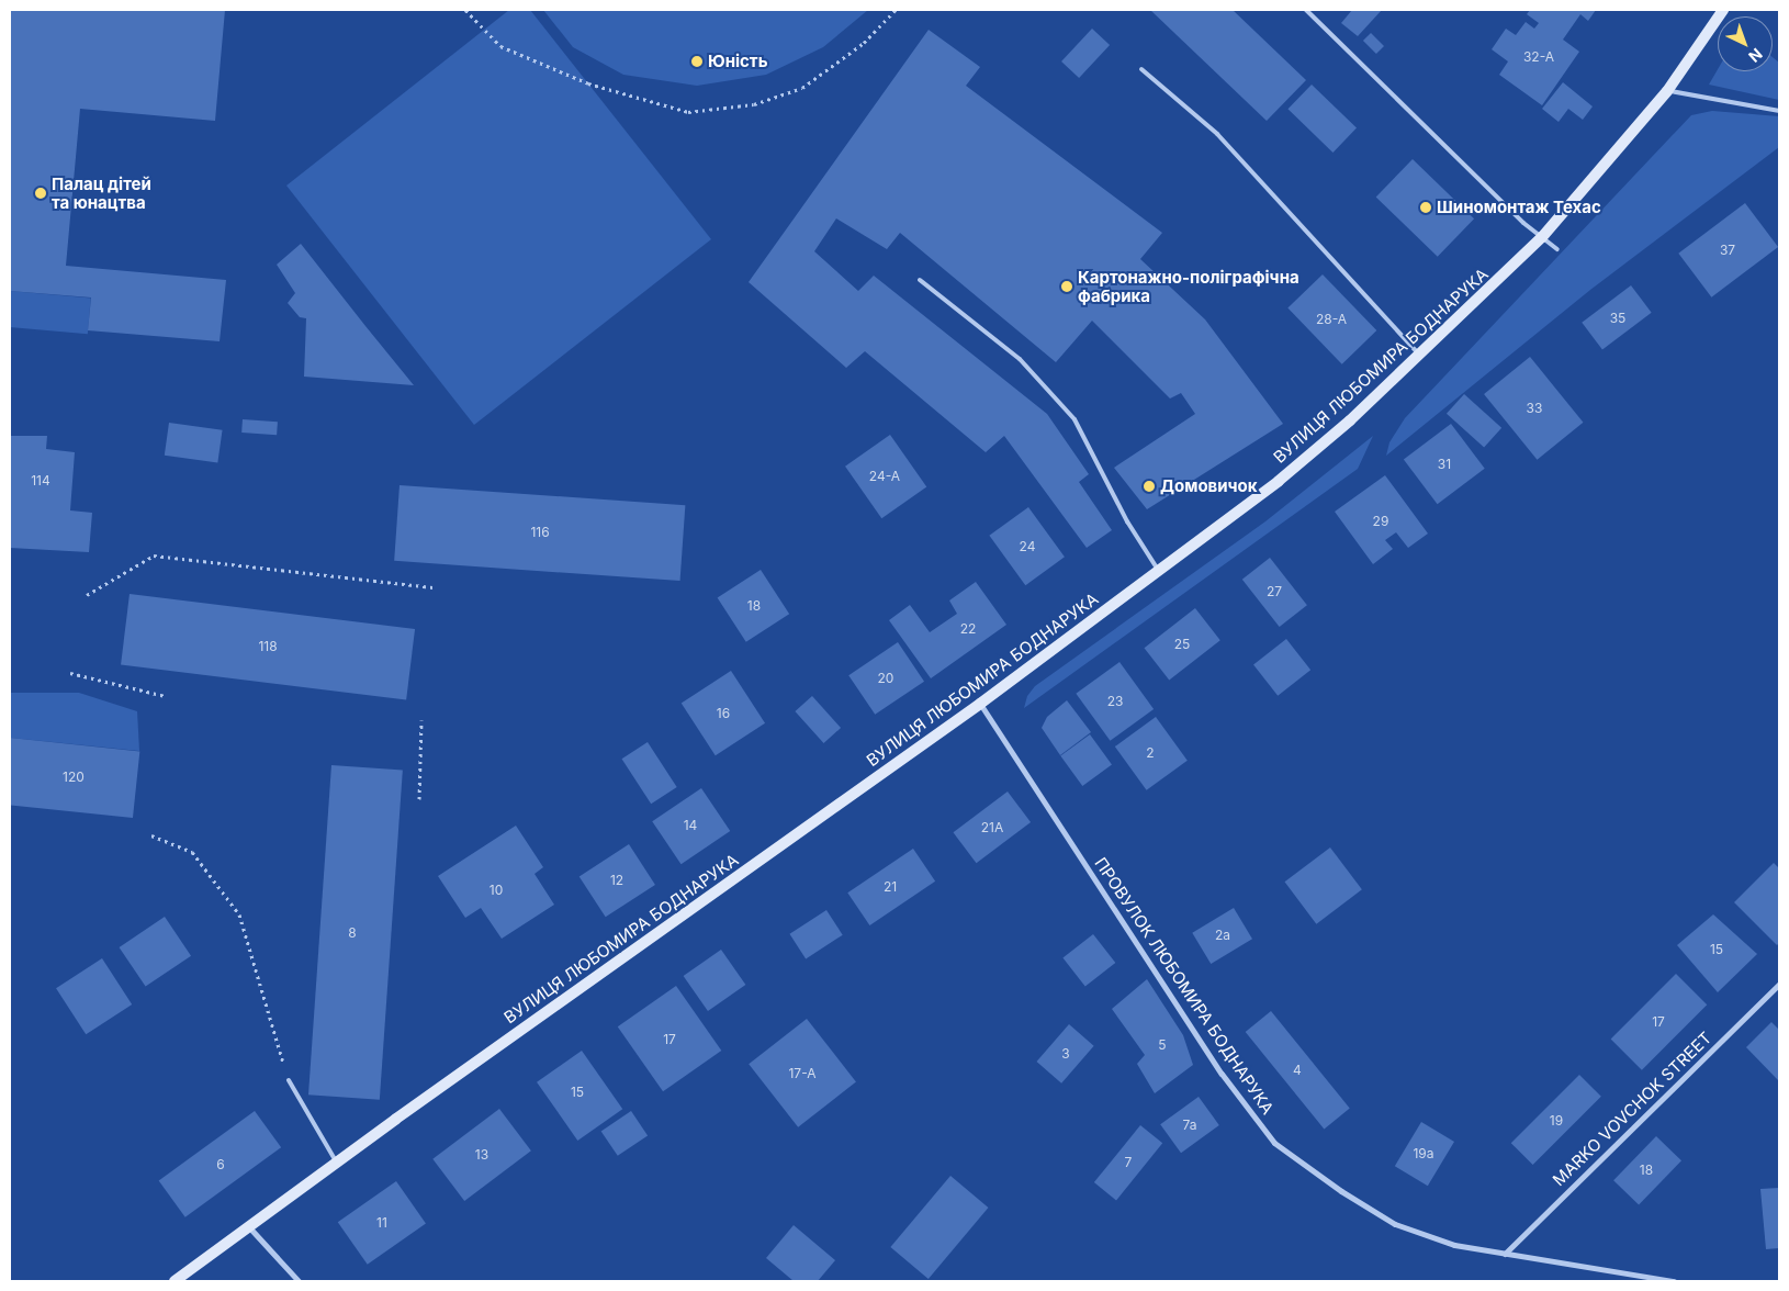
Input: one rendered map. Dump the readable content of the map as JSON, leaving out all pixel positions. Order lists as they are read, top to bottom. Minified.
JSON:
{"streets":{"street":["ВУЛИЦЯ ЛЮБОМИРА БОДНАРУКА","ПРОВУЛОК ЛЮБОМИРА БОДНАРУКА","MARKO VOVCHOK STREET"]},"crossings":[["ВУЛИЦЯ ЛЮБОМИРА БОДНАРУКА","ПРОВУЛОК ЛЮБОМИРА БОДНАРУКА"],["ПРОВУЛОК ЛЮБОМИРА БОДНАРУКА","MARKO VOVCHOK STREET"]],"places":["Юність","Палац дітей та юнацтва","Шиномонтаж Техас","Картонажно-поліграфічна фабрика","Домовичок"],"house_numbers":["32-А","37","35","28-А","33","31","24-А","114","29","116","24","27","18","22","25","118","20","23","16","2","120","14","21А","12","21","10","8","2а","15","17","17","5","3","4","17-А","15","19","7а","19а","13","7","6","18","11"],"north":"bottom right"}
